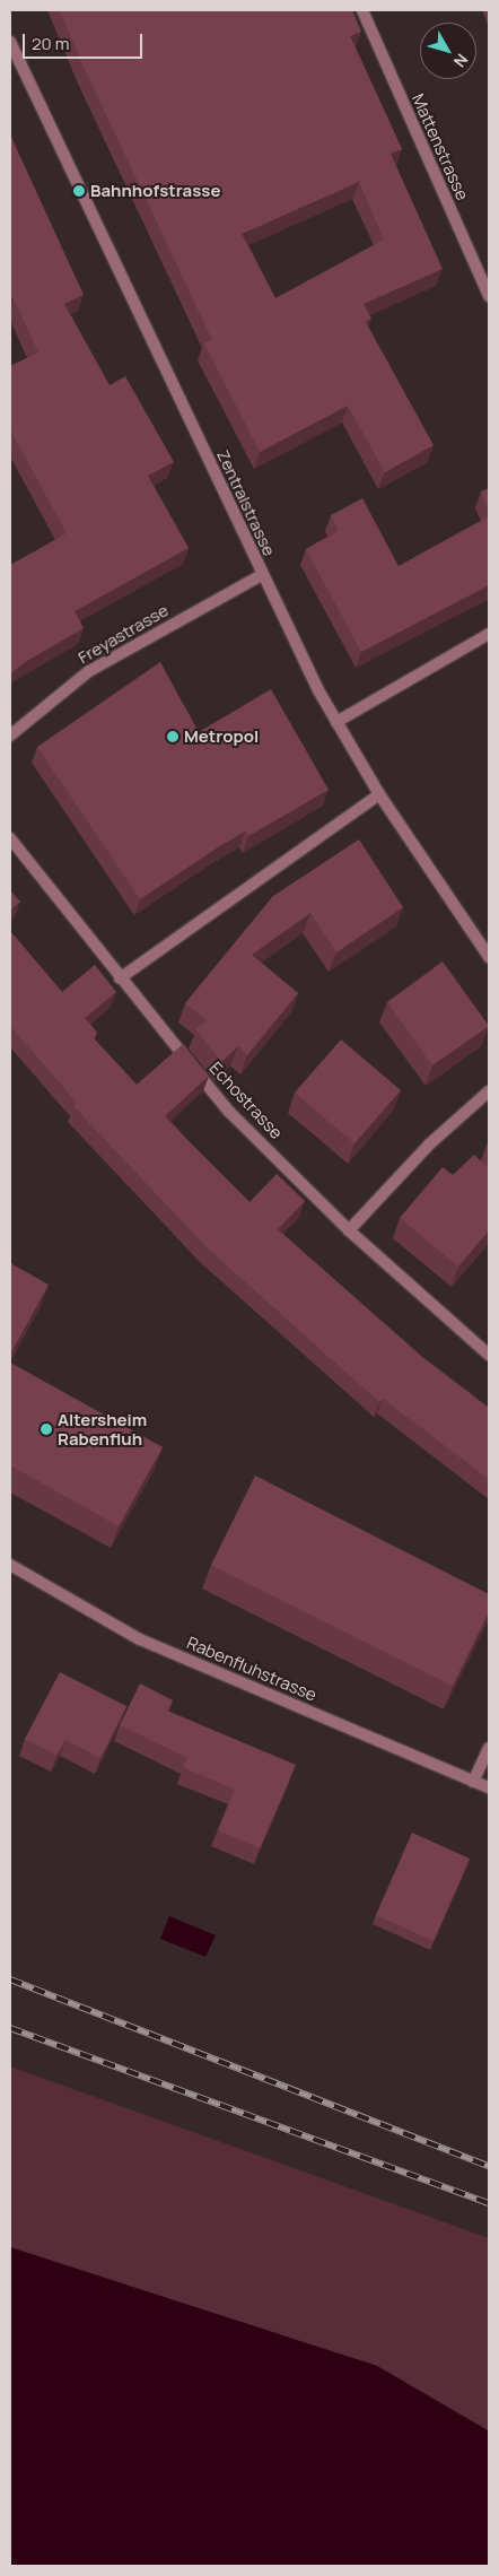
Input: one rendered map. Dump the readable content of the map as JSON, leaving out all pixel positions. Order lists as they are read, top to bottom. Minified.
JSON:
{"streets":{"street":["Mattenstrasse","Zentralstrasse","Freyastrasse","Echostrasse","Rabenfluhstrasse"]},"crossings":[["Zentralstrasse","Freyastrasse"]],"places":["Bahnhofstrasse","Metropol","Altersheim Rabenfluh"],"scale_bar":"20 m","north":"bottom right"}
